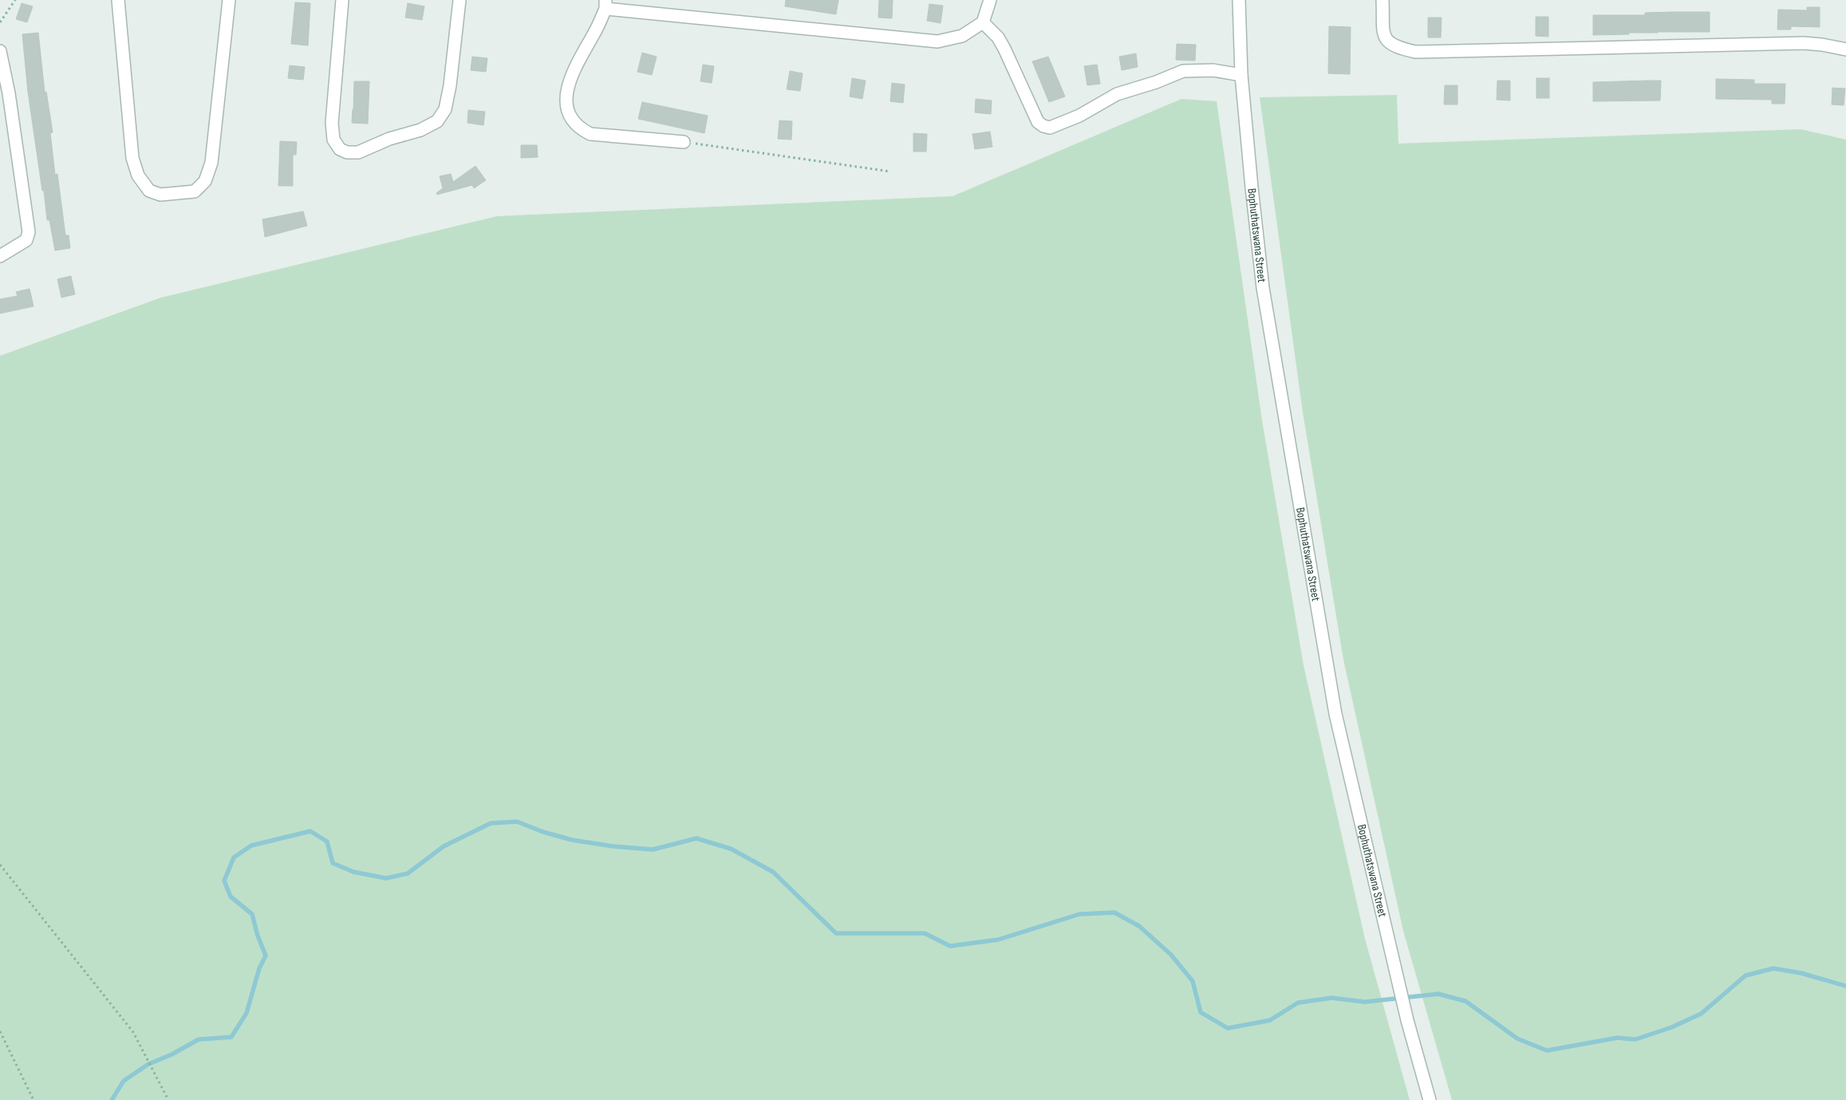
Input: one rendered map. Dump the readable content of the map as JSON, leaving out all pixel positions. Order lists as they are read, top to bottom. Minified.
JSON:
{"streets":{"street":["Bophuthatswana Street"]}}
